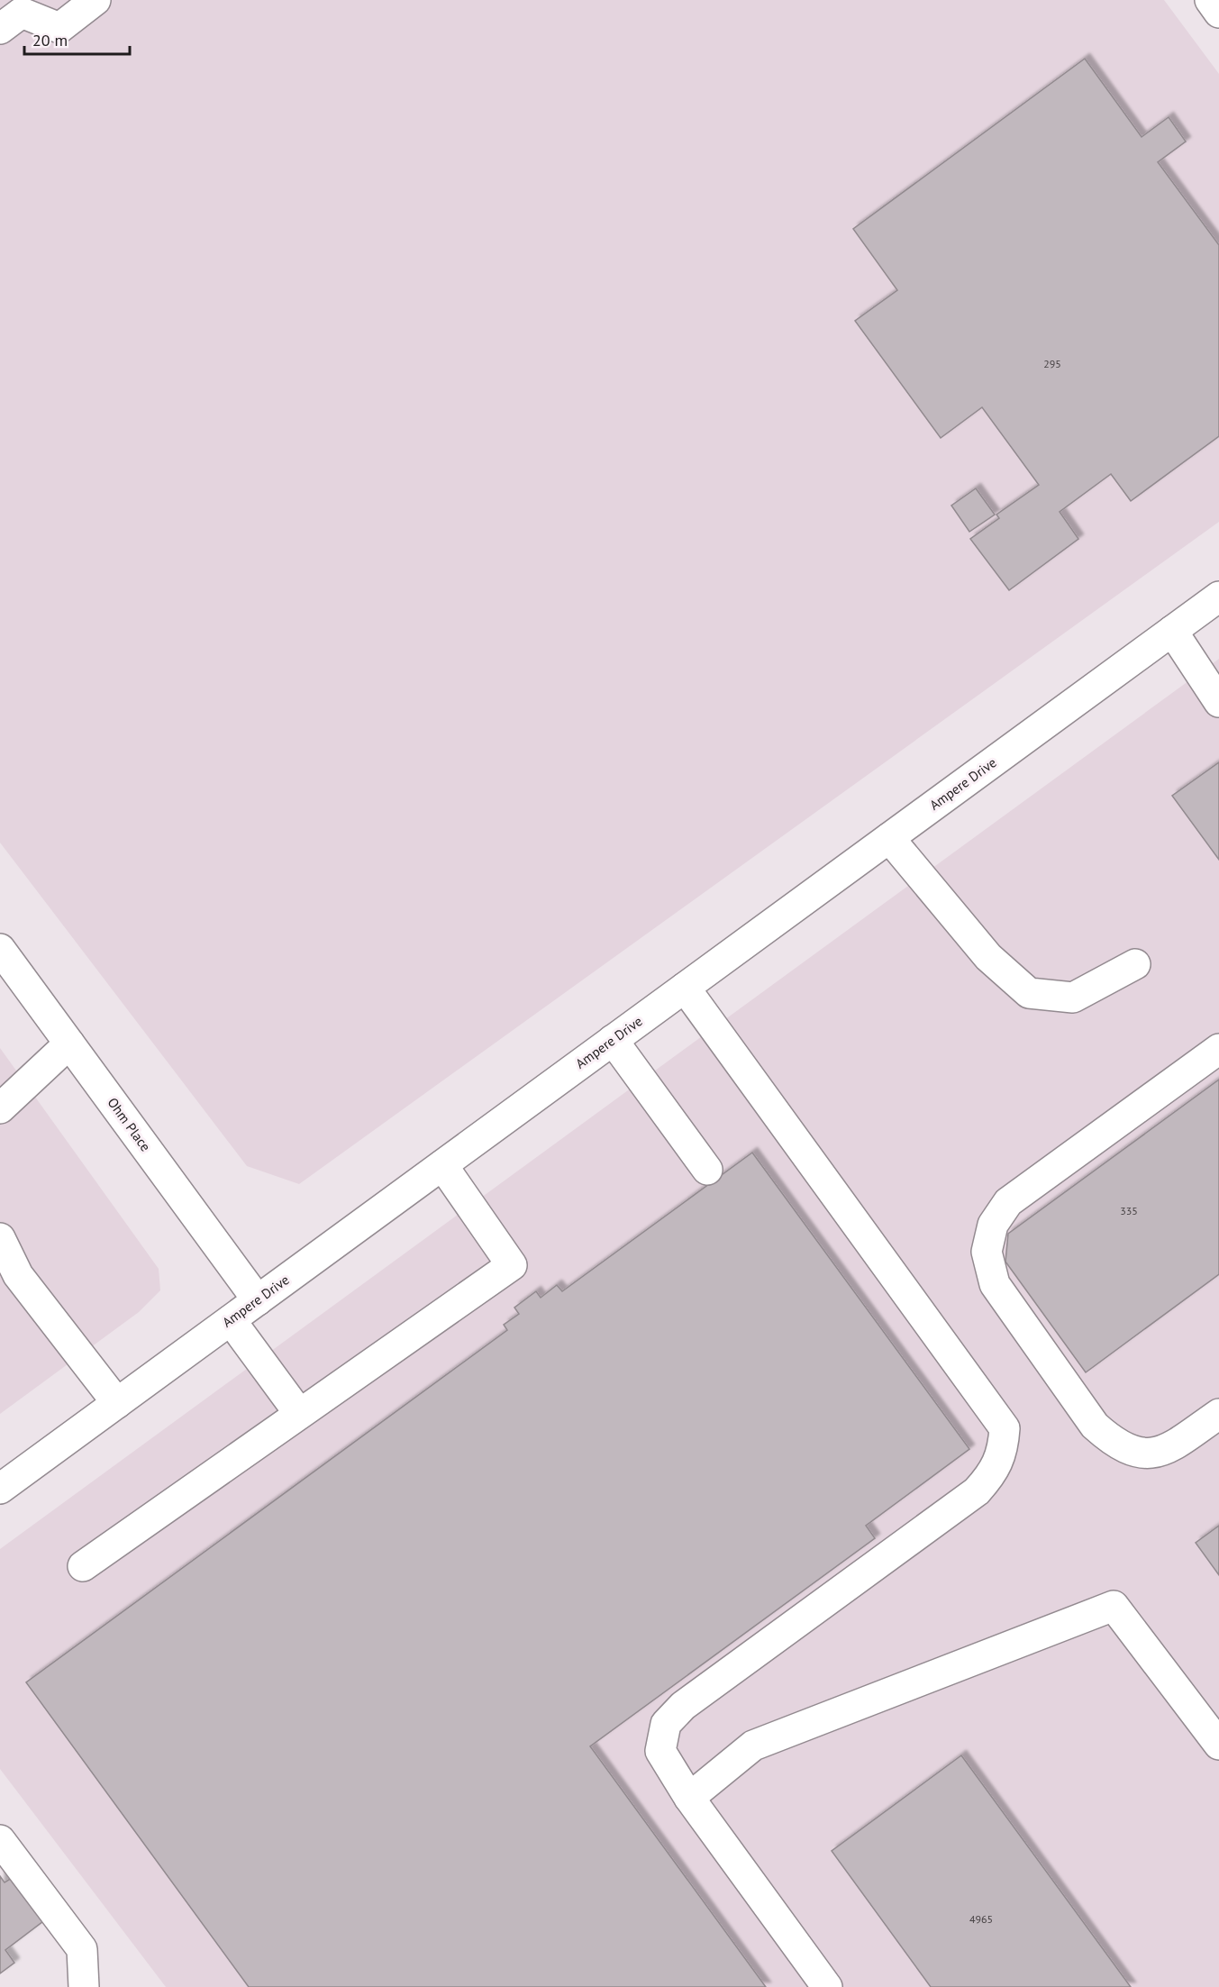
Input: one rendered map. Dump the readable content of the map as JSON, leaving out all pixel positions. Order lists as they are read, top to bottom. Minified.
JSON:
{"streets":{"street":["Ampere Drive","Ohm Place"]},"crossings":[["Ampere Drive","Ohm Place"]],"house_numbers":["295","335","4965"],"scale_bar":"20 m"}
